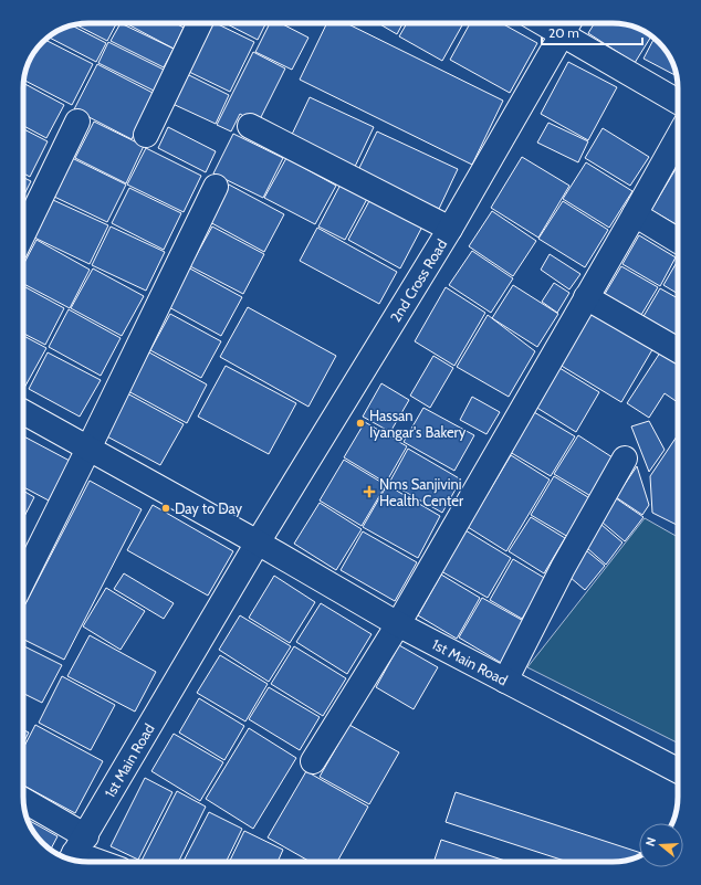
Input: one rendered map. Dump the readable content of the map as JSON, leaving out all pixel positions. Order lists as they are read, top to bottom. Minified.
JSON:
{"streets":{"street":["2nd Cross Road","1st Main Road"]},"crossings":[["2nd Cross Road","1st Main Road"]],"places":{"other":["Hassan Iyangar's Bakery","Day to Day"],"health":["Nms Sanjivini Health Center"]},"scale_bar":"20 m","north":"left"}
